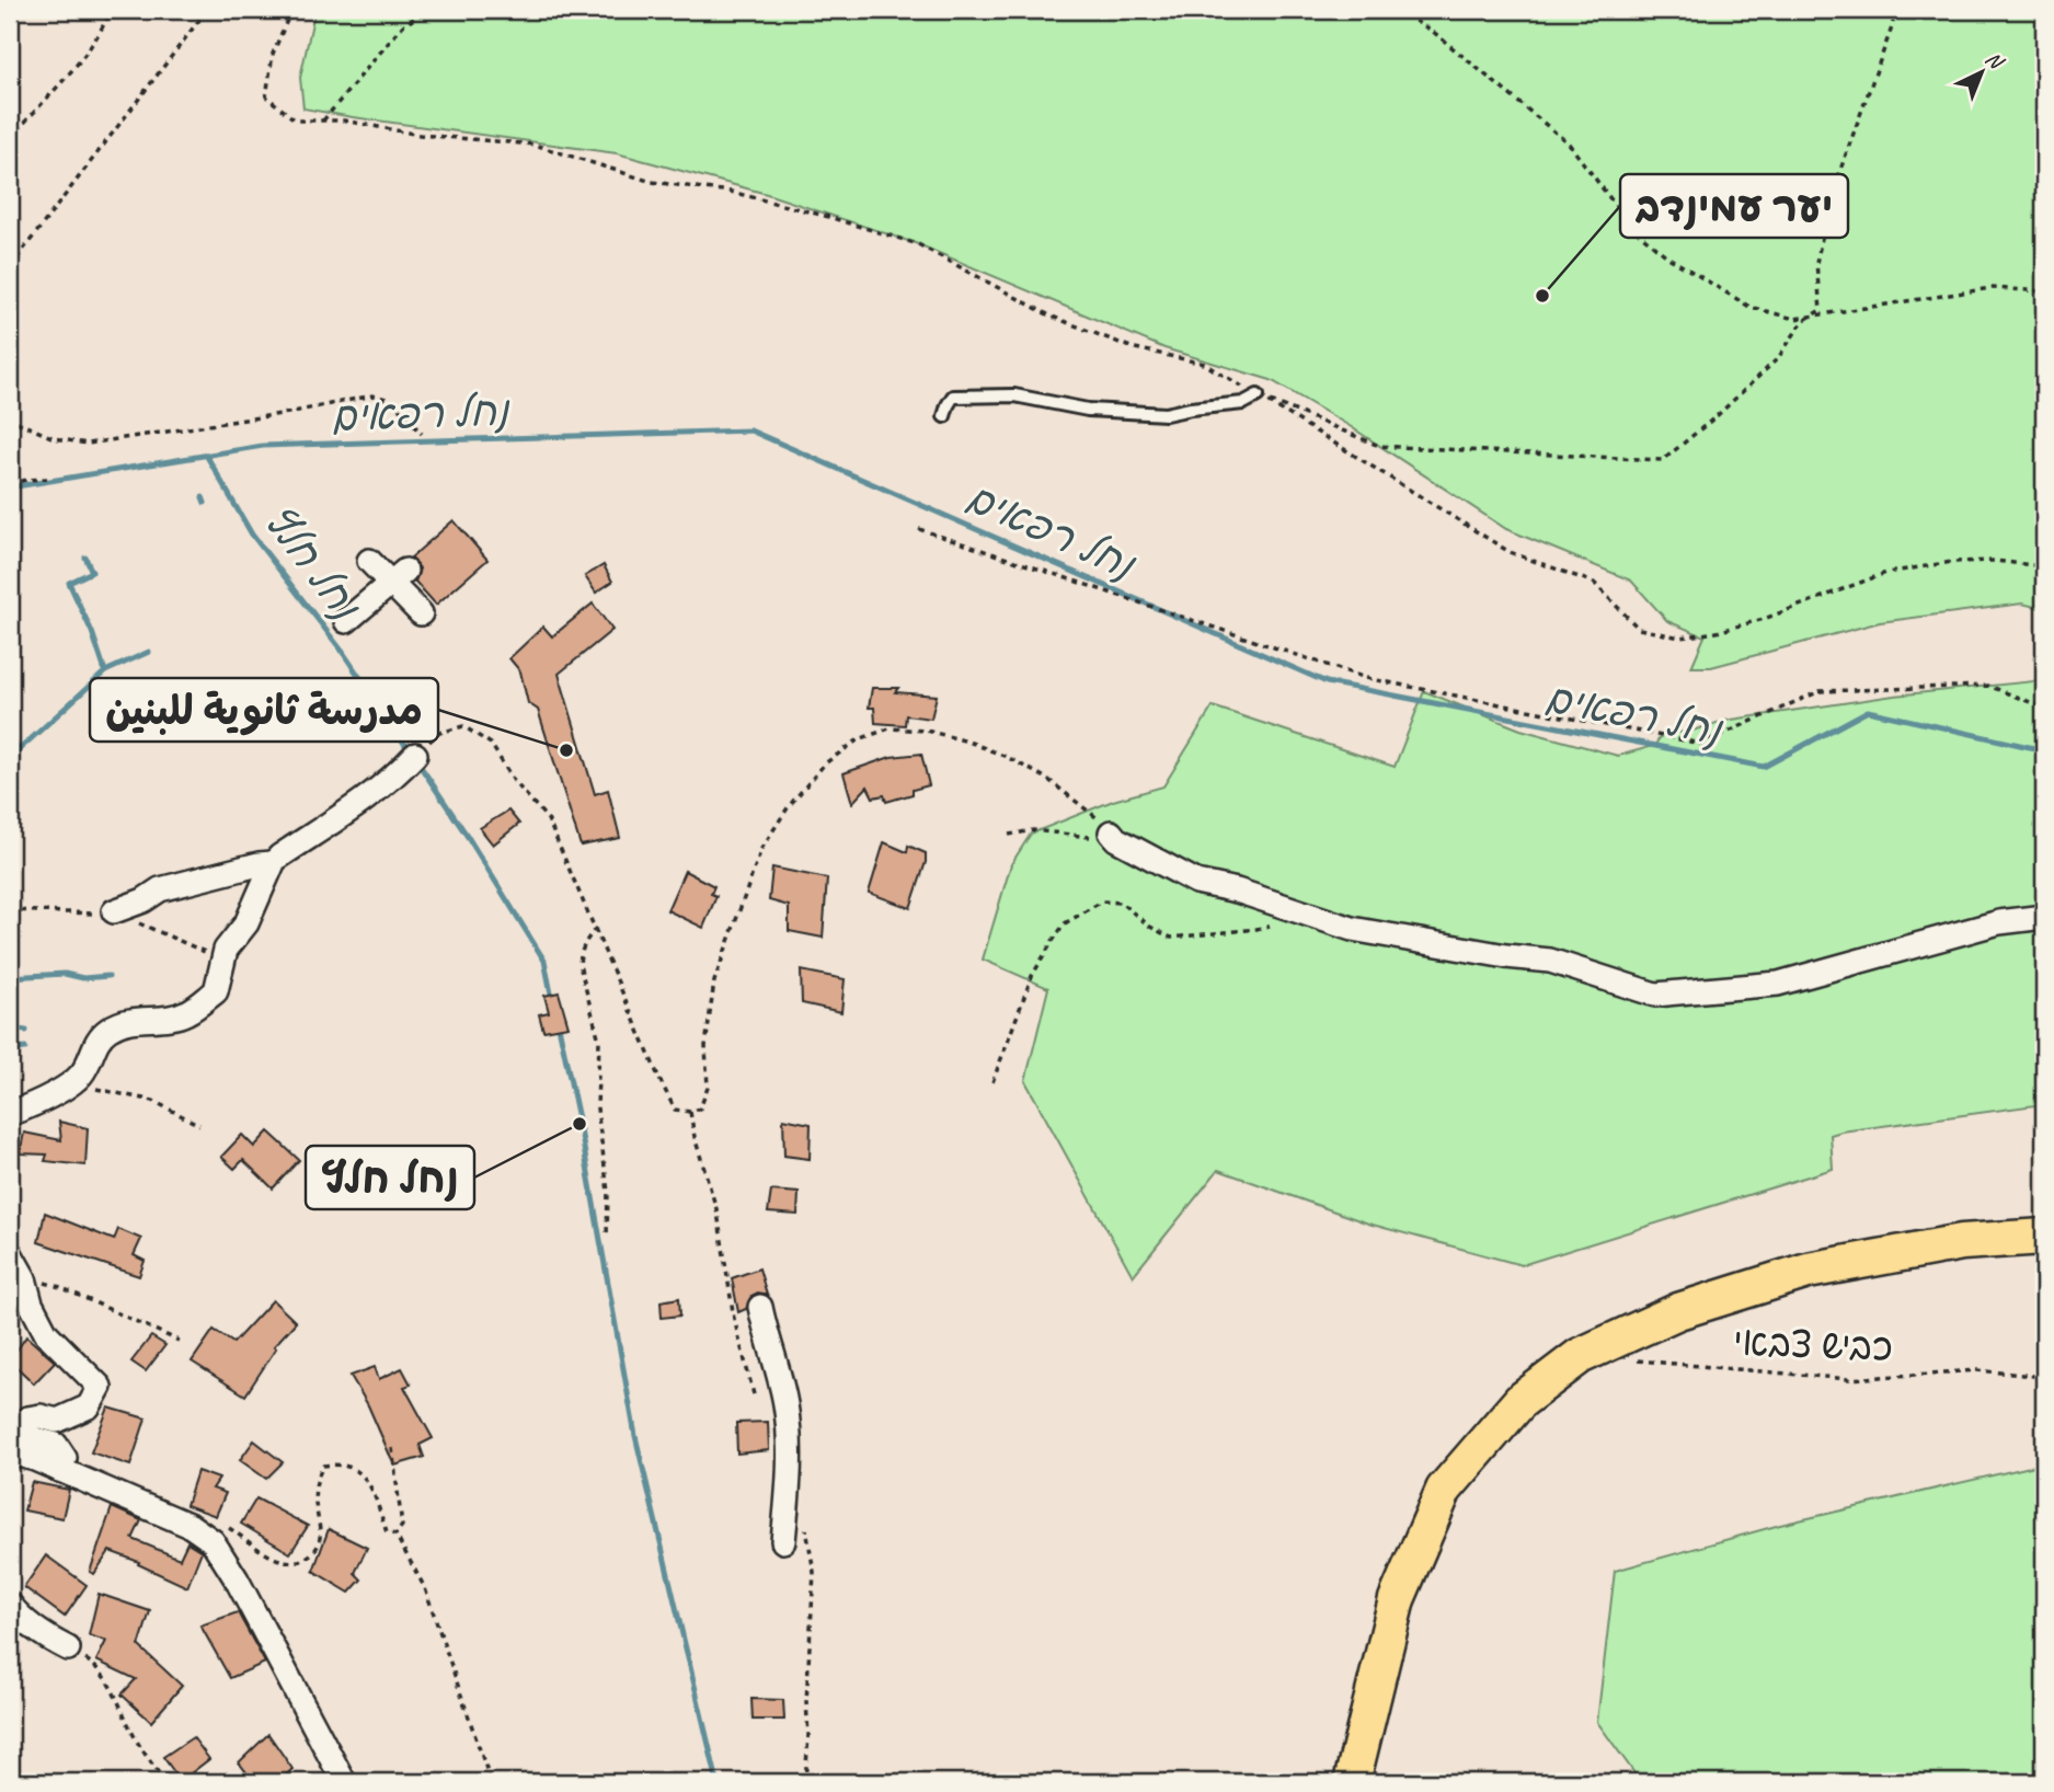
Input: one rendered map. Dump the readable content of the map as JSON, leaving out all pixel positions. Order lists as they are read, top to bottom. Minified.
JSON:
{"streets":{"path":["כביש צבאי"]},"water":["נחל רפאים","נחל חלץ"],"places":["יער עמינדב","مدرسة ثانوية للبنين","נחל חלץ"],"north":"top right"}
